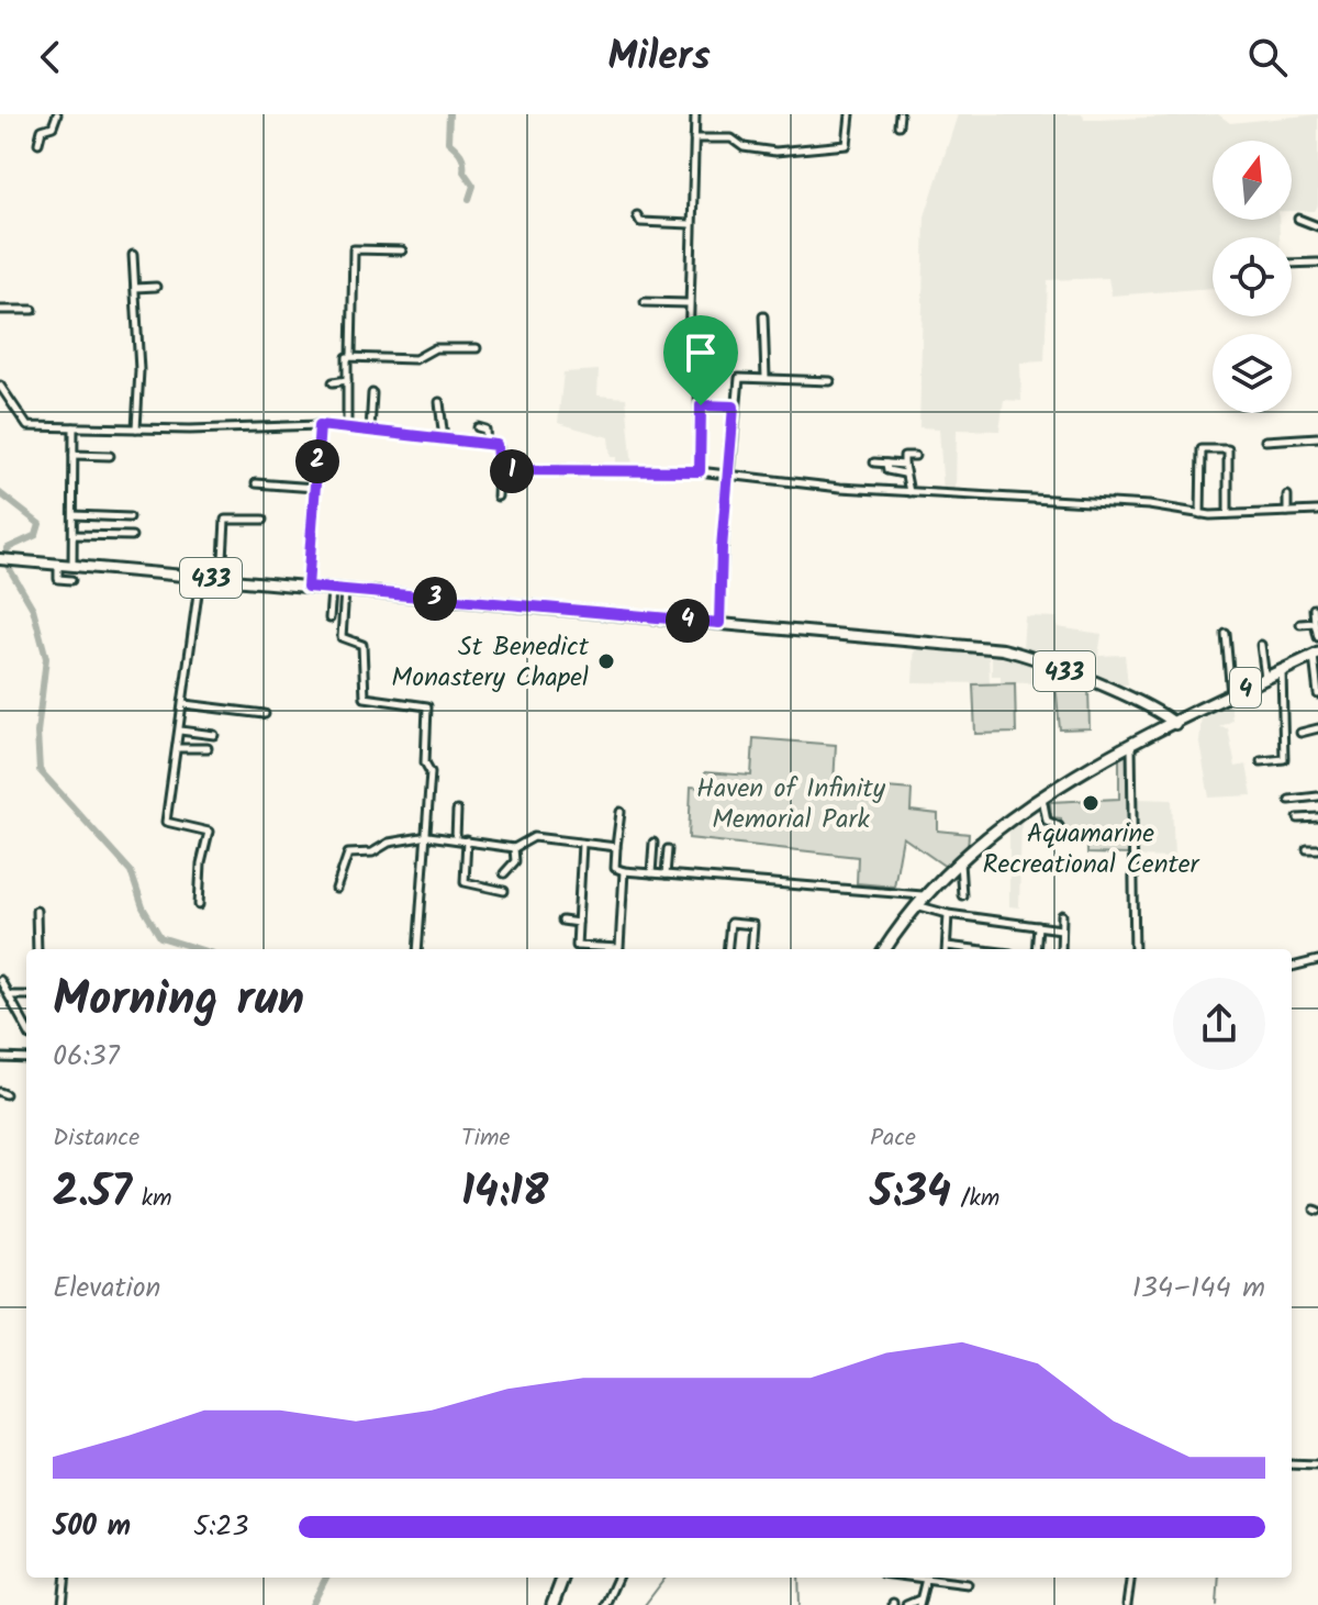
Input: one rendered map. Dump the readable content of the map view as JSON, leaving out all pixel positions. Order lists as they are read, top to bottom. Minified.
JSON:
{"streets":{"highway":["4"],"main road":["433"]},"crossings":[["433","4"]],"parks":["Haven of Infinity Memorial Park"],"places":["St Benedict Monastery Chapel","Aquamarine Recreational Center"],"north":"top","page":{"header":"Milers","pins":["2","1","3","4"],"heading":["Morning run","06:37"],"stats":[["Distance","2.57 km"],["Time","14:18"],["Pace","5:34 /km"]],"chart":["Elevation","134–144 m"],"list":[{"name":"500 m","note":"5:23"}]}}
